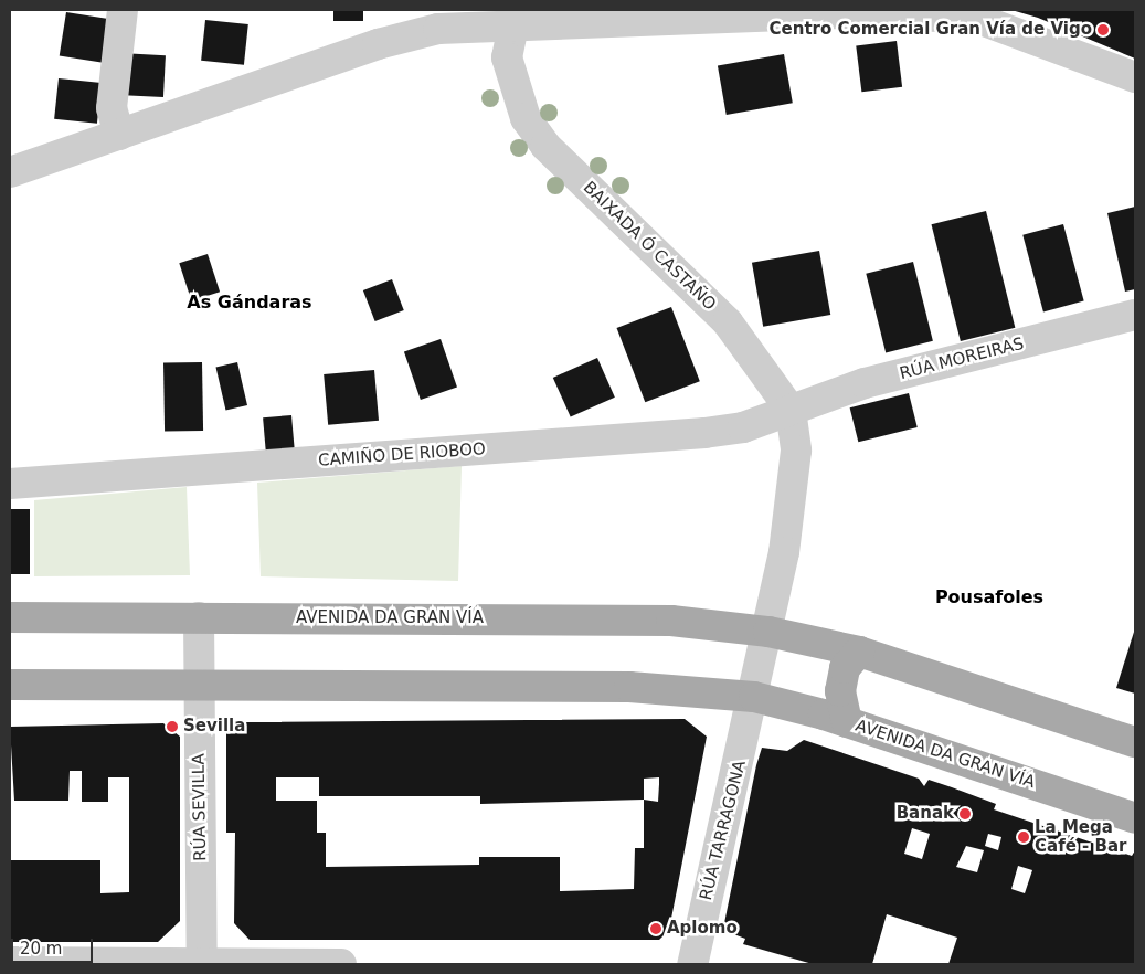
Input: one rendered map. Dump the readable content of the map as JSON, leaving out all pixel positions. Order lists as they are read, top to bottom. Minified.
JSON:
{"streets":{"main road":["AVENIDA DA GRAN VÍA"],"street":["BAIXADA Ó CASTAÑO","RÚA MOREIRAS","CAMIÑO DE RIOBOO","RÚA SEVILLA","RÚA TARRAGONA"]},"crossings":[["BAIXADA Ó CASTAÑO","RÚA MOREIRAS"],["BAIXADA Ó CASTAÑO","CAMIÑO DE RIOBOO"],["RÚA MOREIRAS","CAMIÑO DE RIOBOO"],["AVENIDA DA GRAN VÍA","RÚA SEVILLA"],["AVENIDA DA GRAN VÍA","RÚA TARRAGONA"]],"districts":["As Gándaras","Pousafoles"],"places":["Centro Comercial Gran Vía de Vigo","Sevilla","Banak","La Mega Café - Bar","Aplomo"],"scale_bar":"20 m"}
